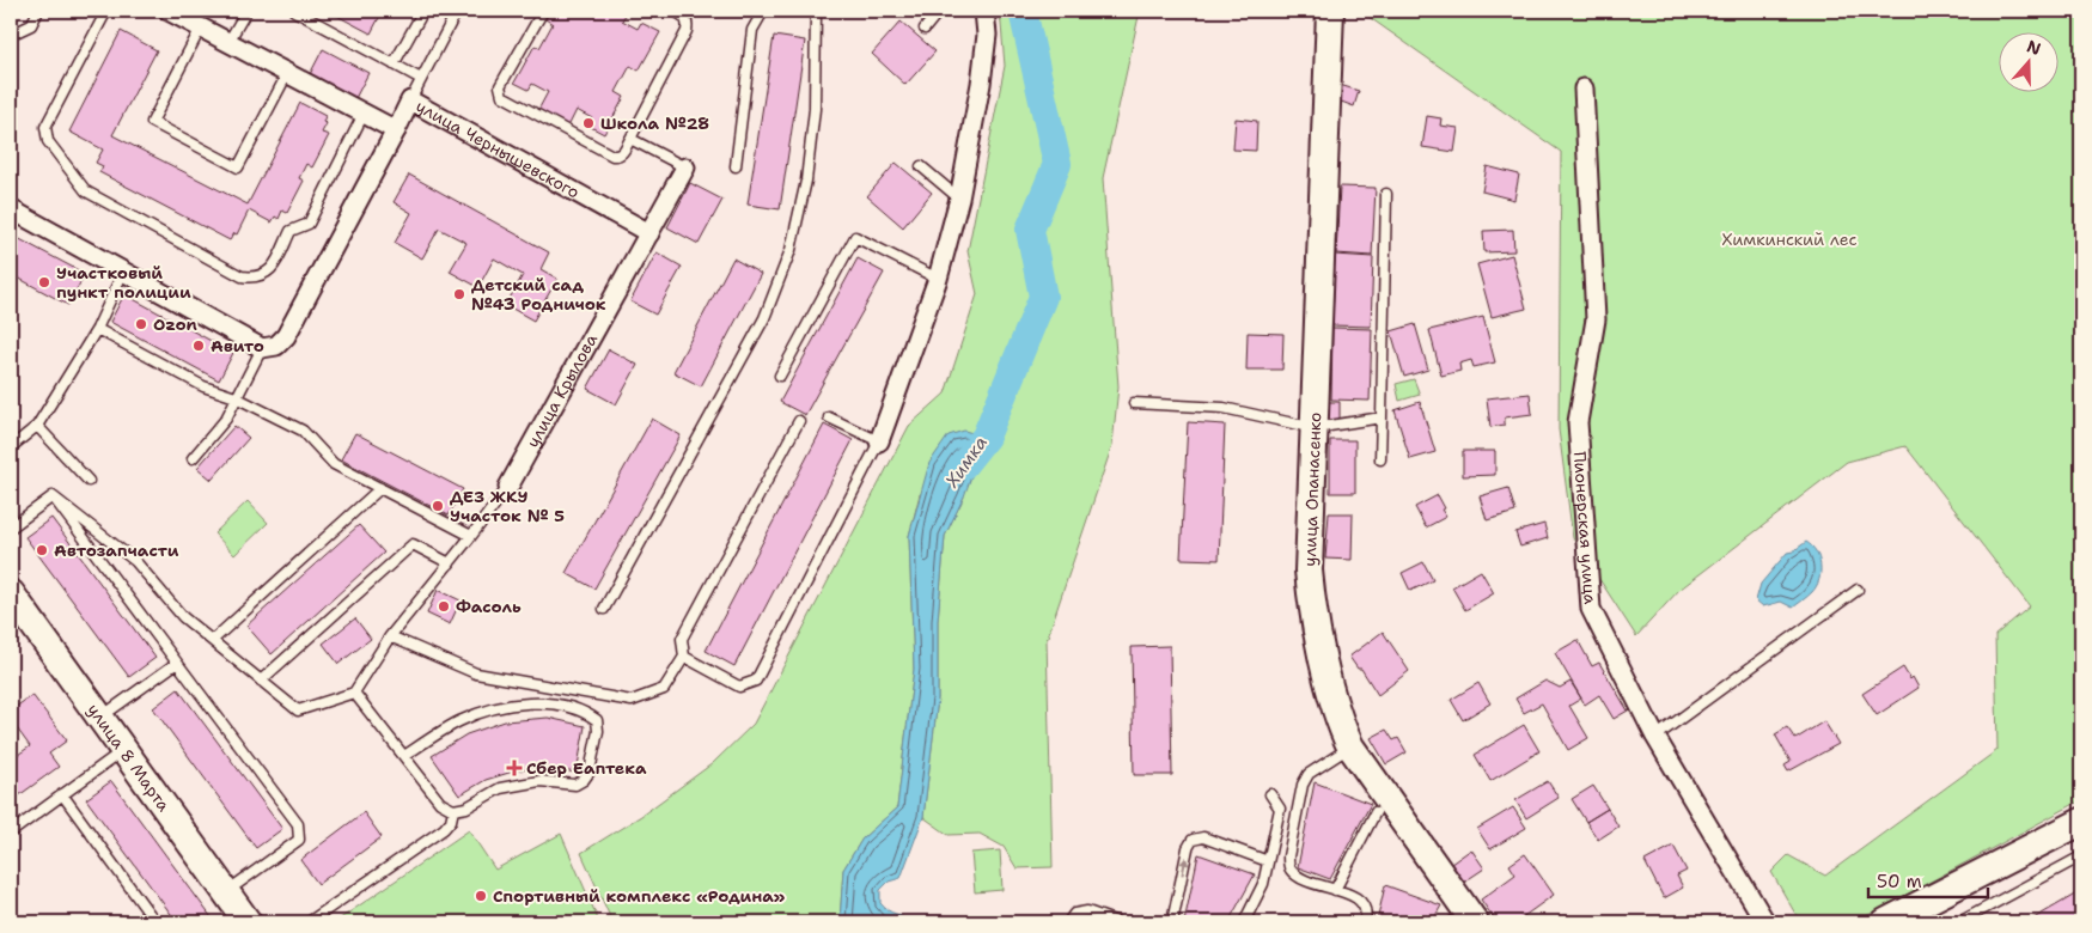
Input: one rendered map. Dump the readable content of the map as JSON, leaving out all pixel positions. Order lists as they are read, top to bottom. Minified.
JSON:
{"streets":{"street":["улица Чернышевского","улица Крылова","улица Опанасенко","Пионерская улица","улица 8 Марта"]},"crossings":[["улица Чернышевского","улица Крылова"]],"water":["Химка"],"parks":["Химкинский лес"],"places":{"other":["Школа №28","Участковый пункт полиции","Детский сад №43 Родничок","Ozon","Авито","ДЕЗ ЖКУ Участок № 5","Автозапчасти","Фасоль","Спортивный комплекс «Родина»"],"health":["Сбер Еаптека"]},"scale_bar":"50 m","north":"top"}
